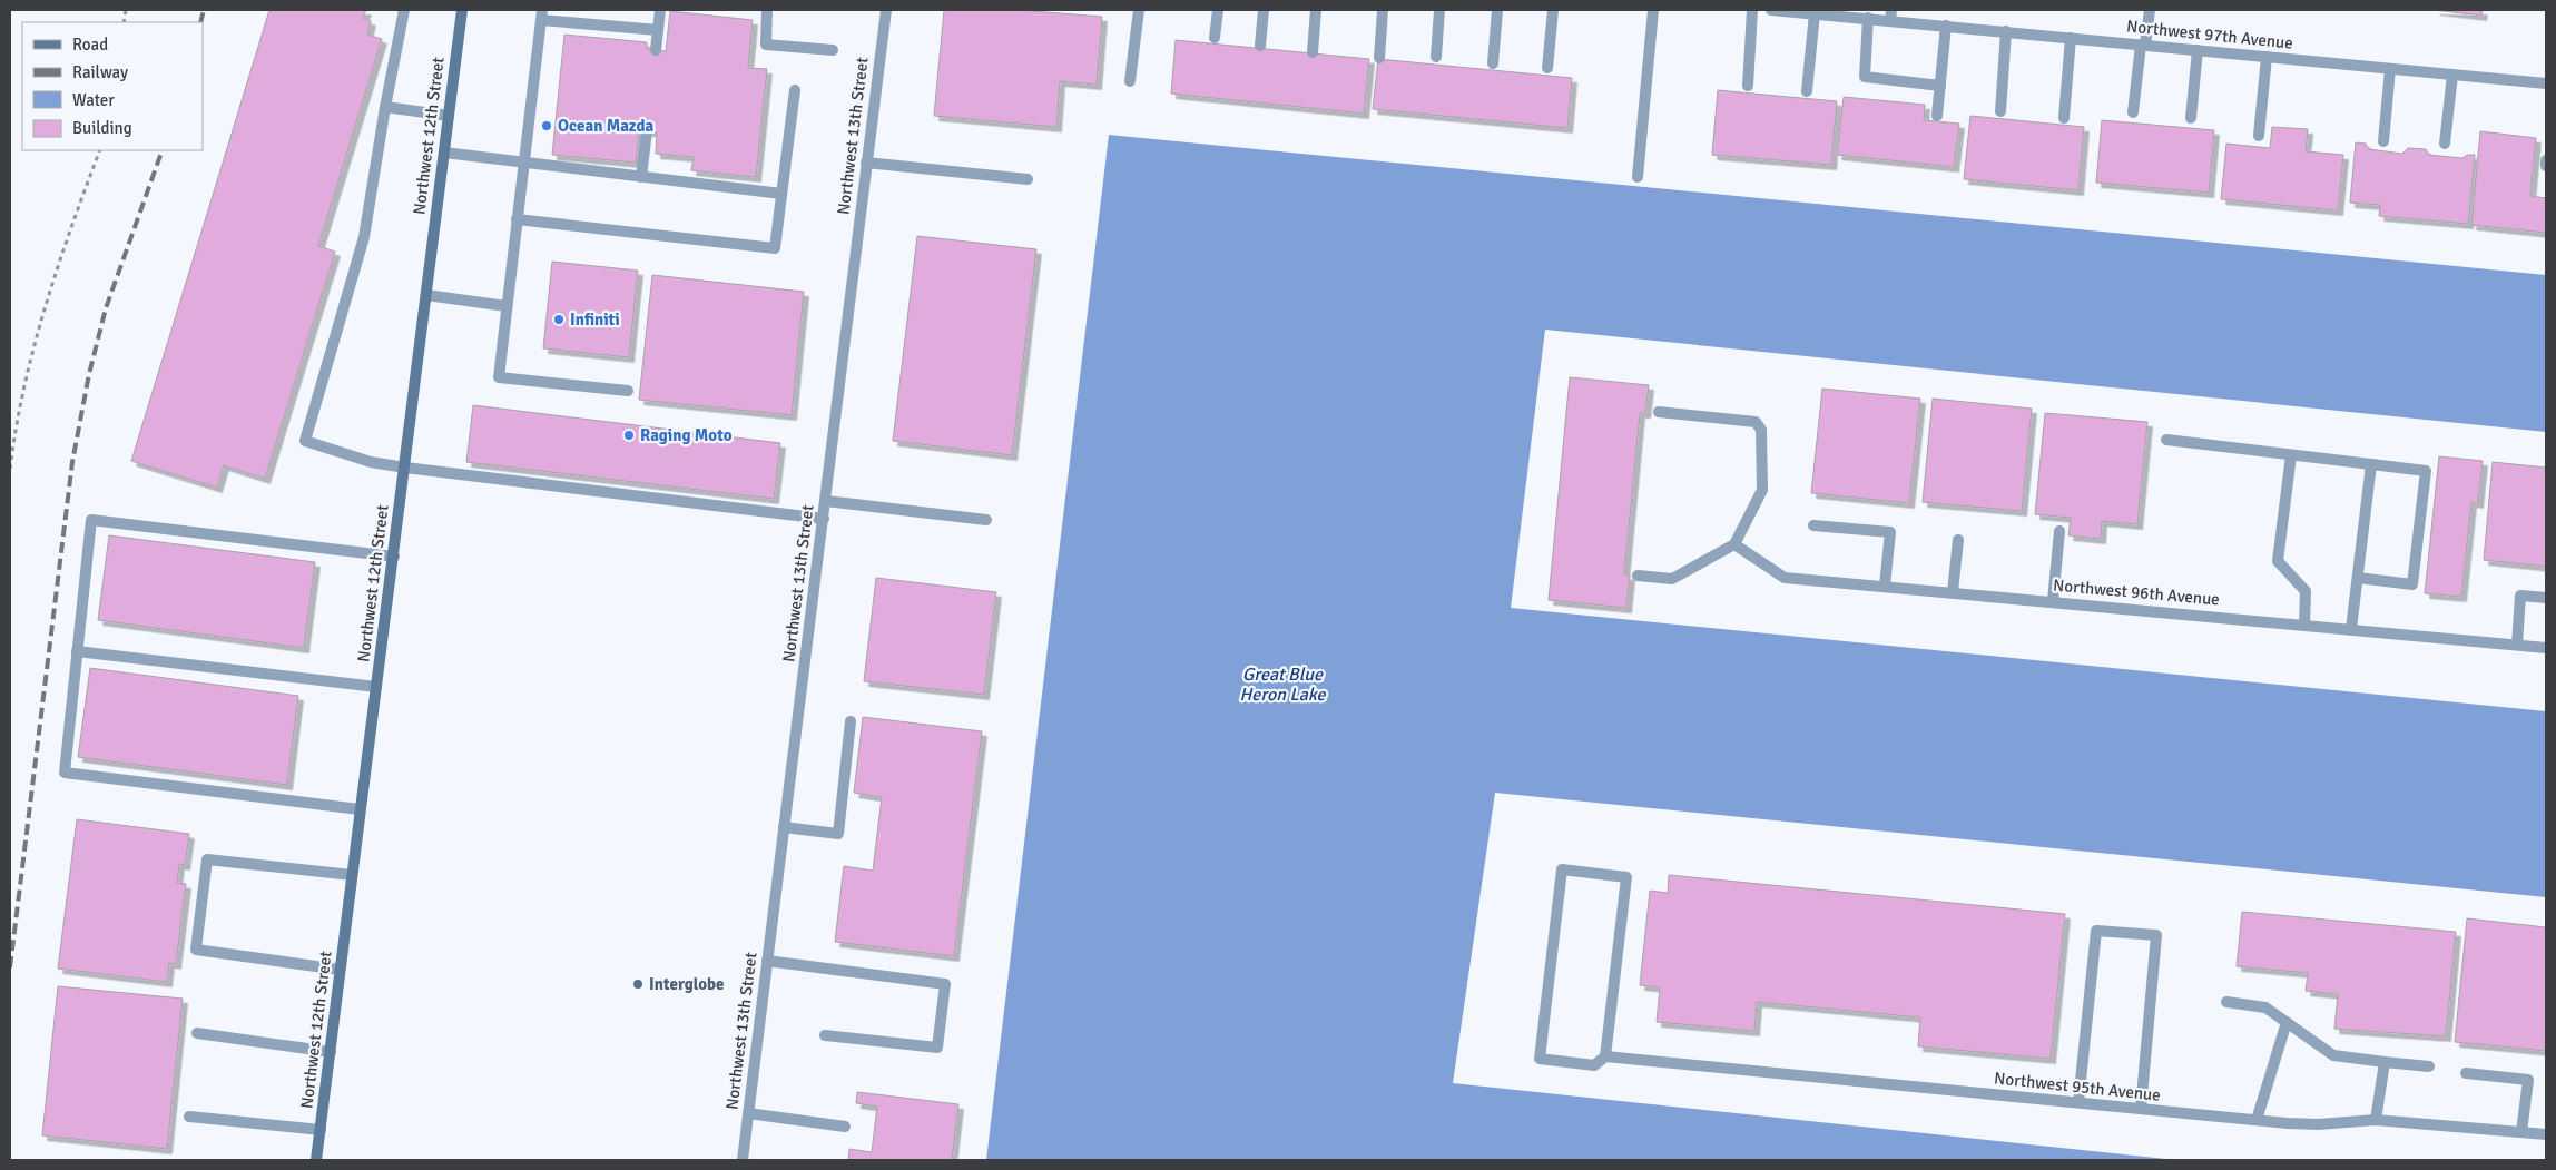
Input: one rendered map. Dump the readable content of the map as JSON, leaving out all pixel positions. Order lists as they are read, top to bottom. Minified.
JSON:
{"streets":{"main road":["Northwest 12th Street"],"street":["Northwest 97th Avenue","Northwest 13th Street","Northwest 96th Avenue","Northwest 95th Avenue"]},"water":["Great Blue Heron Lake"],"places":["Ocean Mazda","Infiniti","Raging Moto","Interglobe"],"legend":["Road","Railway","Water","Building"]}
